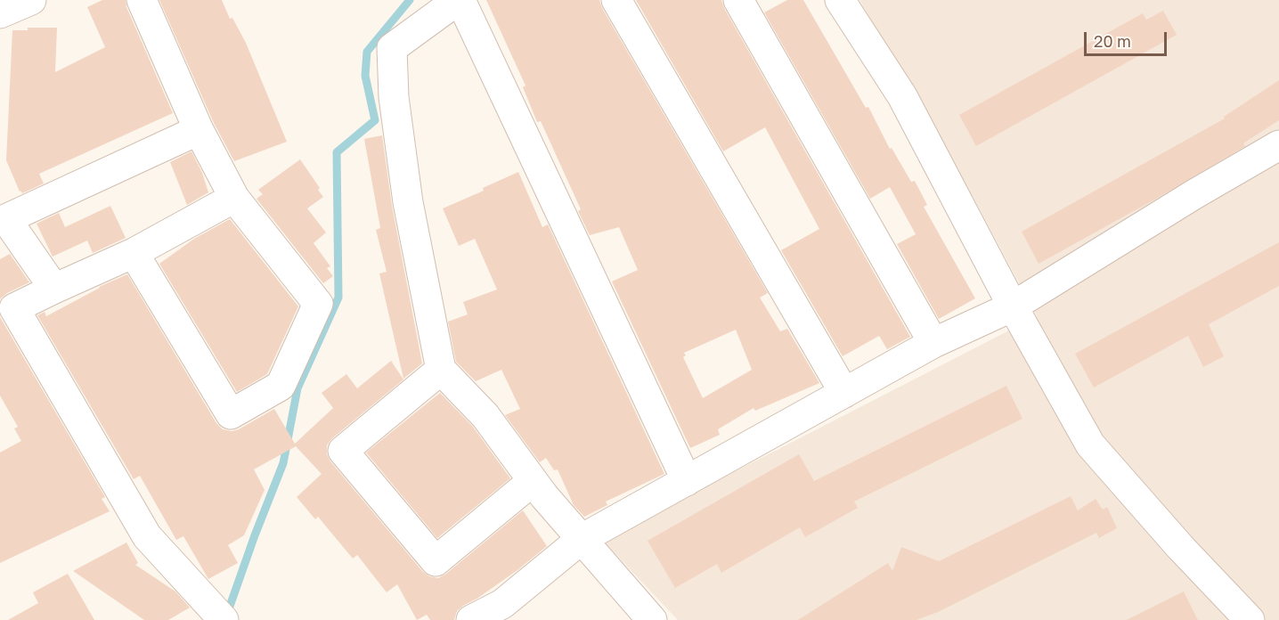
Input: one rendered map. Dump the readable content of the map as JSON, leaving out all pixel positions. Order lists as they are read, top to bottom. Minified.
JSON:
{"scale_bar":"20 m"}
